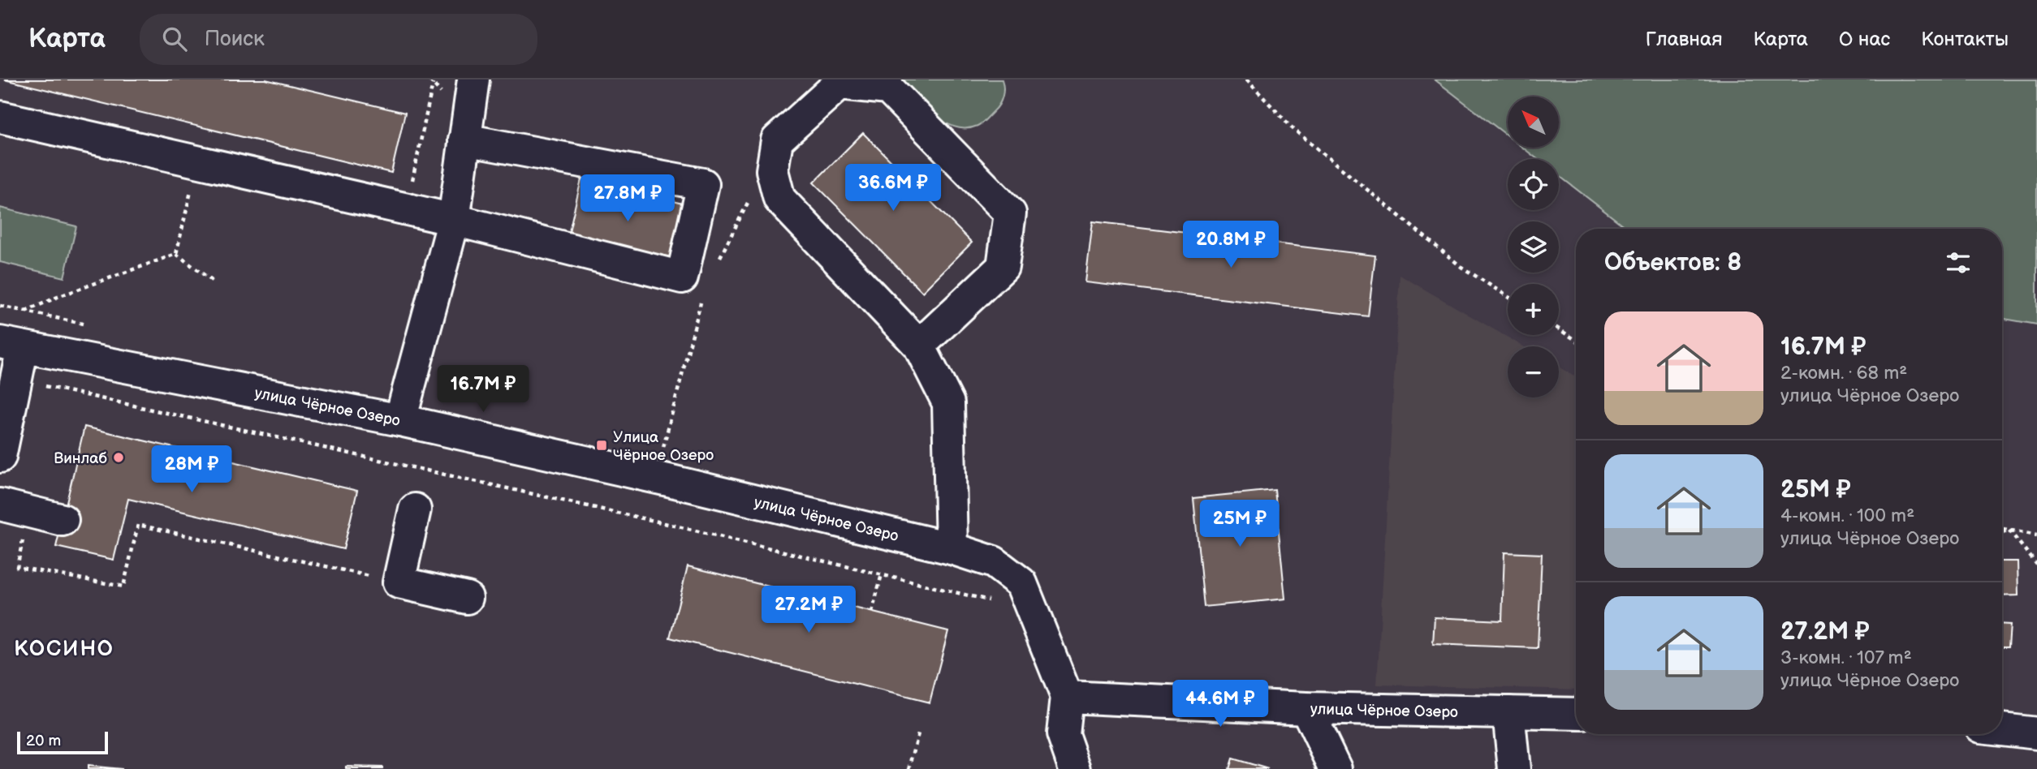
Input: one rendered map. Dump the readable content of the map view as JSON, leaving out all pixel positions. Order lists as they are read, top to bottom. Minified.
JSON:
{"streets":{"street":["улица Чёрное Озеро"]},"districts":["КОСИНО"],"places":{"transit":["Улица Чёрное Озеро"],"other":["Винлаб"]},"scale_bar":"20 m","north":"top left","page":{"header":"Карта","search":"Поиск","nav":["Главная","Карта","О нас","Контакты"],"map_buttons":["+","−"],"price":["36.6M ₽","27.8M ₽","20.8M ₽","16.7M ₽","28M ₽","25M ₽","27.2M ₽","44.6M ₽"],"heading":"Объектов: 8","list":[{"name":"16.7M ₽","note":"2-комн. · 68 m² · улица Чёрное Озеро"},{"name":"25M ₽","note":"4-комн. · 100 m² · улица Чёрное Озеро"},{"name":"27.2M ₽","note":"3-комн. · 107 m² · улица Чёрное Озеро"}],"scale":"20 m"}}
